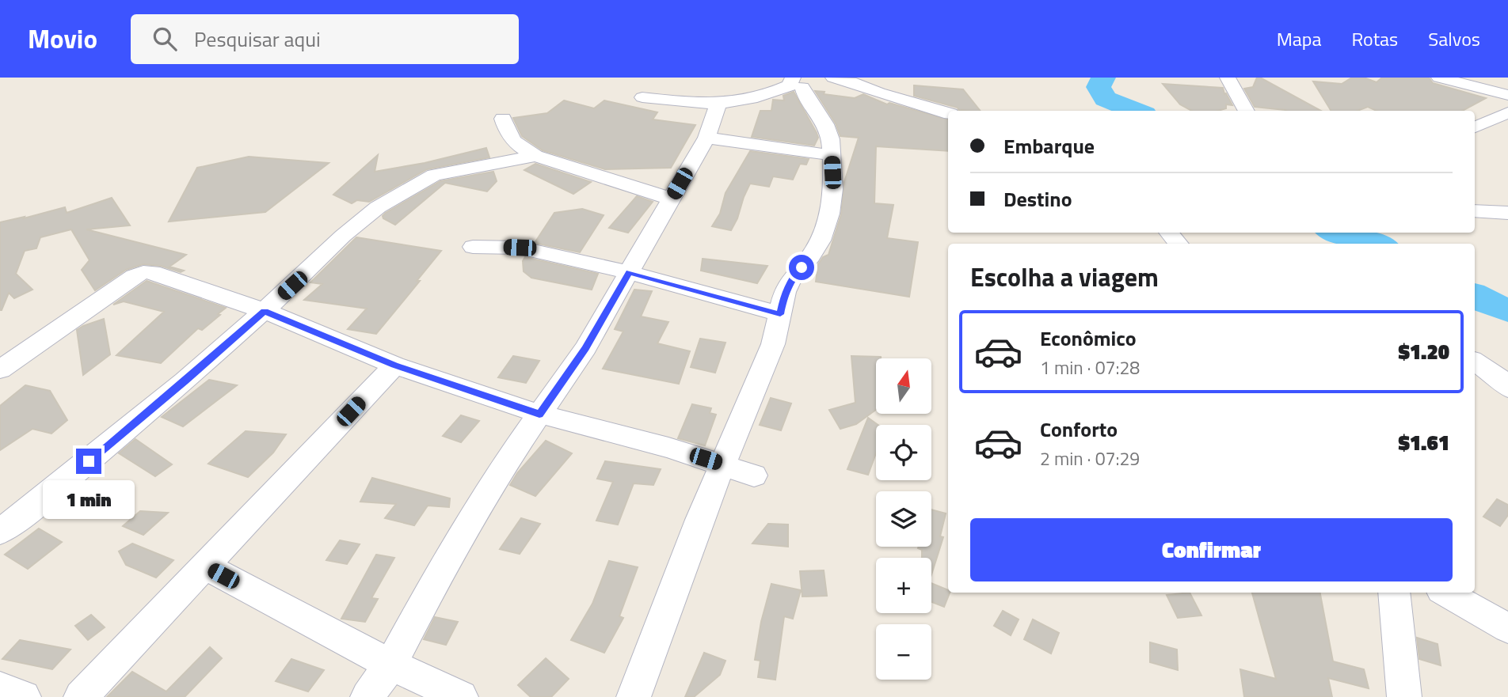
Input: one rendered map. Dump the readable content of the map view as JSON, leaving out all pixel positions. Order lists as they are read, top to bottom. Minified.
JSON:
{"north":"top","page":{"header":"Movio","search":"Pesquisar aqui","nav":["Mapa","Rotas","Salvos"],"banner":["Embarque","Destino"],"heading":"Escolha a viagem","list":[{"name":"Econômico","note":"1 min · 07:28","value":"$1.20"},{"name":"Conforto","note":"2 min · 07:29","value":"$1.61"}],"map_buttons":["+","−"],"bubble":"1 min","buttons":"Confirmar"}}
